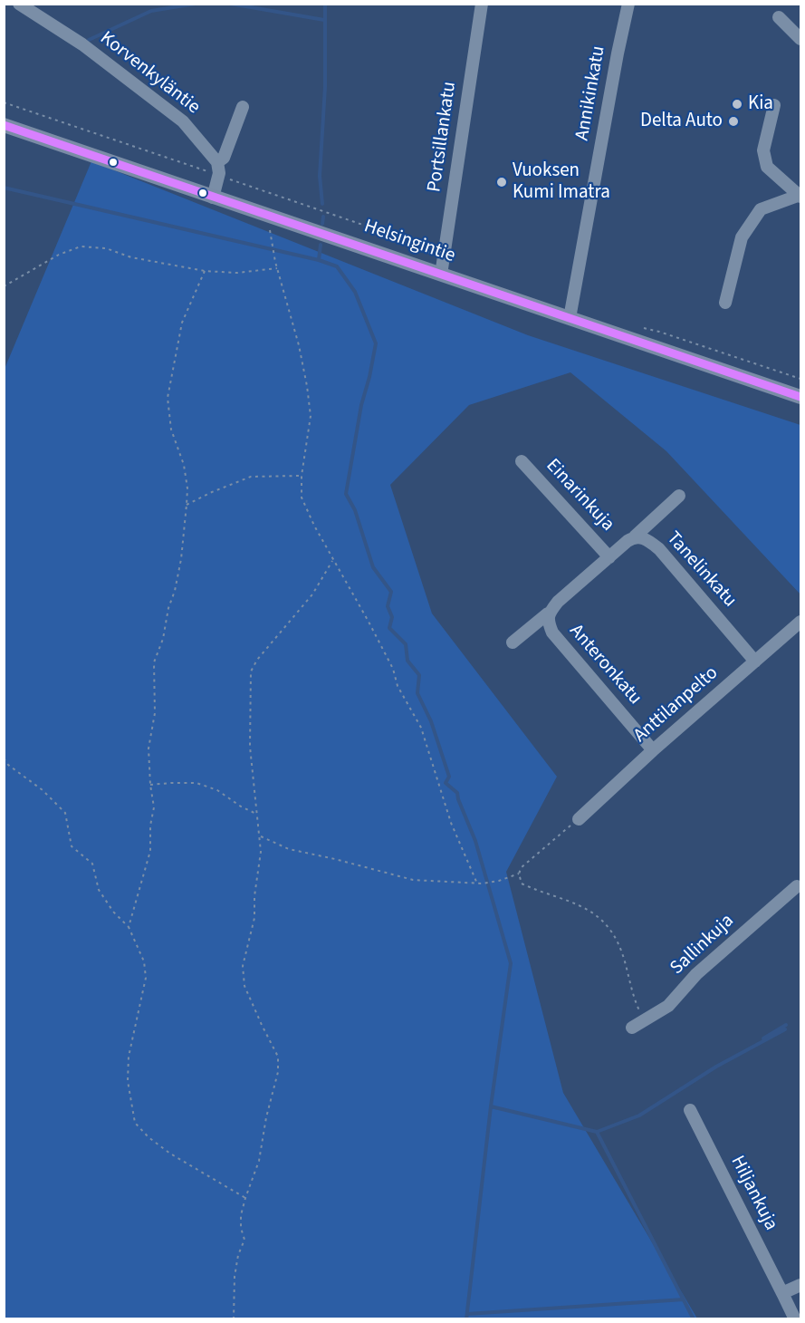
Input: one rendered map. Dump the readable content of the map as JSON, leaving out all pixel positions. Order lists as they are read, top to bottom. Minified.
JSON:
{"streets":{"main road":["Helsingintie"],"street":["Korvenkyläntie","Annikinkatu","Portsillankatu","Einarinkuja","Tanelinkatu","Anteronkatu","Anttilanpelto","Sallinkuja","Hiljankuja"]},"crossings":[["Annikinkatu","Helsingintie"],["Portsillankatu","Helsingintie"],["Einarinkuja","Tanelinkatu"],["Einarinkuja","Anteronkatu"],["Tanelinkatu","Anteronkatu"],["Tanelinkatu","Anttilanpelto"],["Anteronkatu","Anttilanpelto"]],"places":["Kia","Delta Auto","Vuoksen Kumi Imatra"]}
